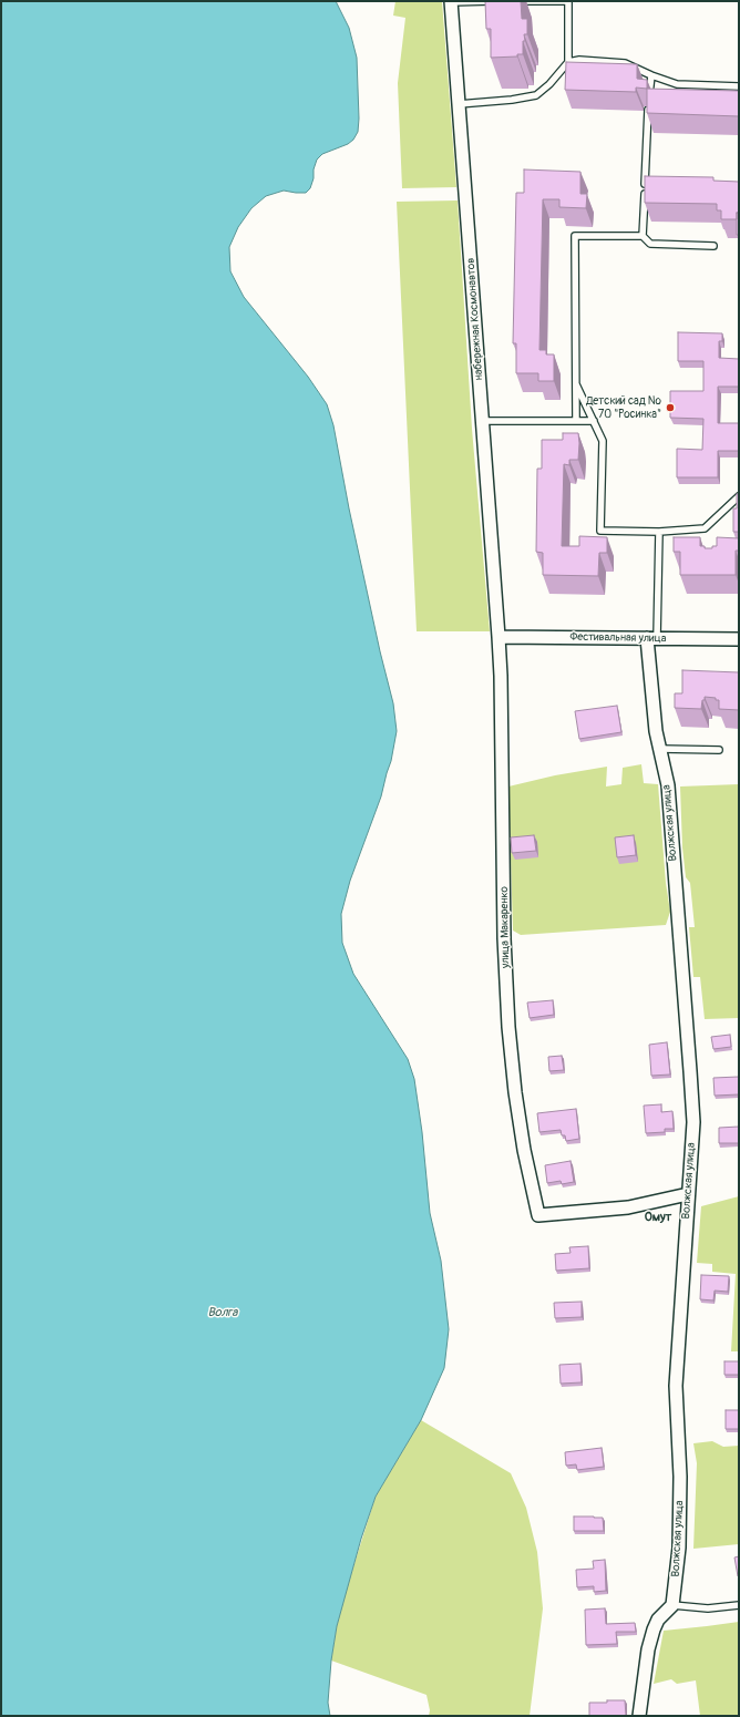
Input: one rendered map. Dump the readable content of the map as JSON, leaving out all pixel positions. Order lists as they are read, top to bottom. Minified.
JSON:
{"streets":{"street":["набережная Космонавтов","Фестивальная улица","Волжская улица","улица Макаренко"]},"crossings":[["набережная Космонавтов","Фестивальная улица"],["набережная Космонавтов","улица Макаренко"],["Фестивальная улица","Волжская улица"],["Фестивальная улица","улица Макаренко"],["Волжская улица","улица Макаренко"]],"districts":["Омут"],"water":["Волга"],"places":["Детский сад № 70 \"Росинка\""]}
